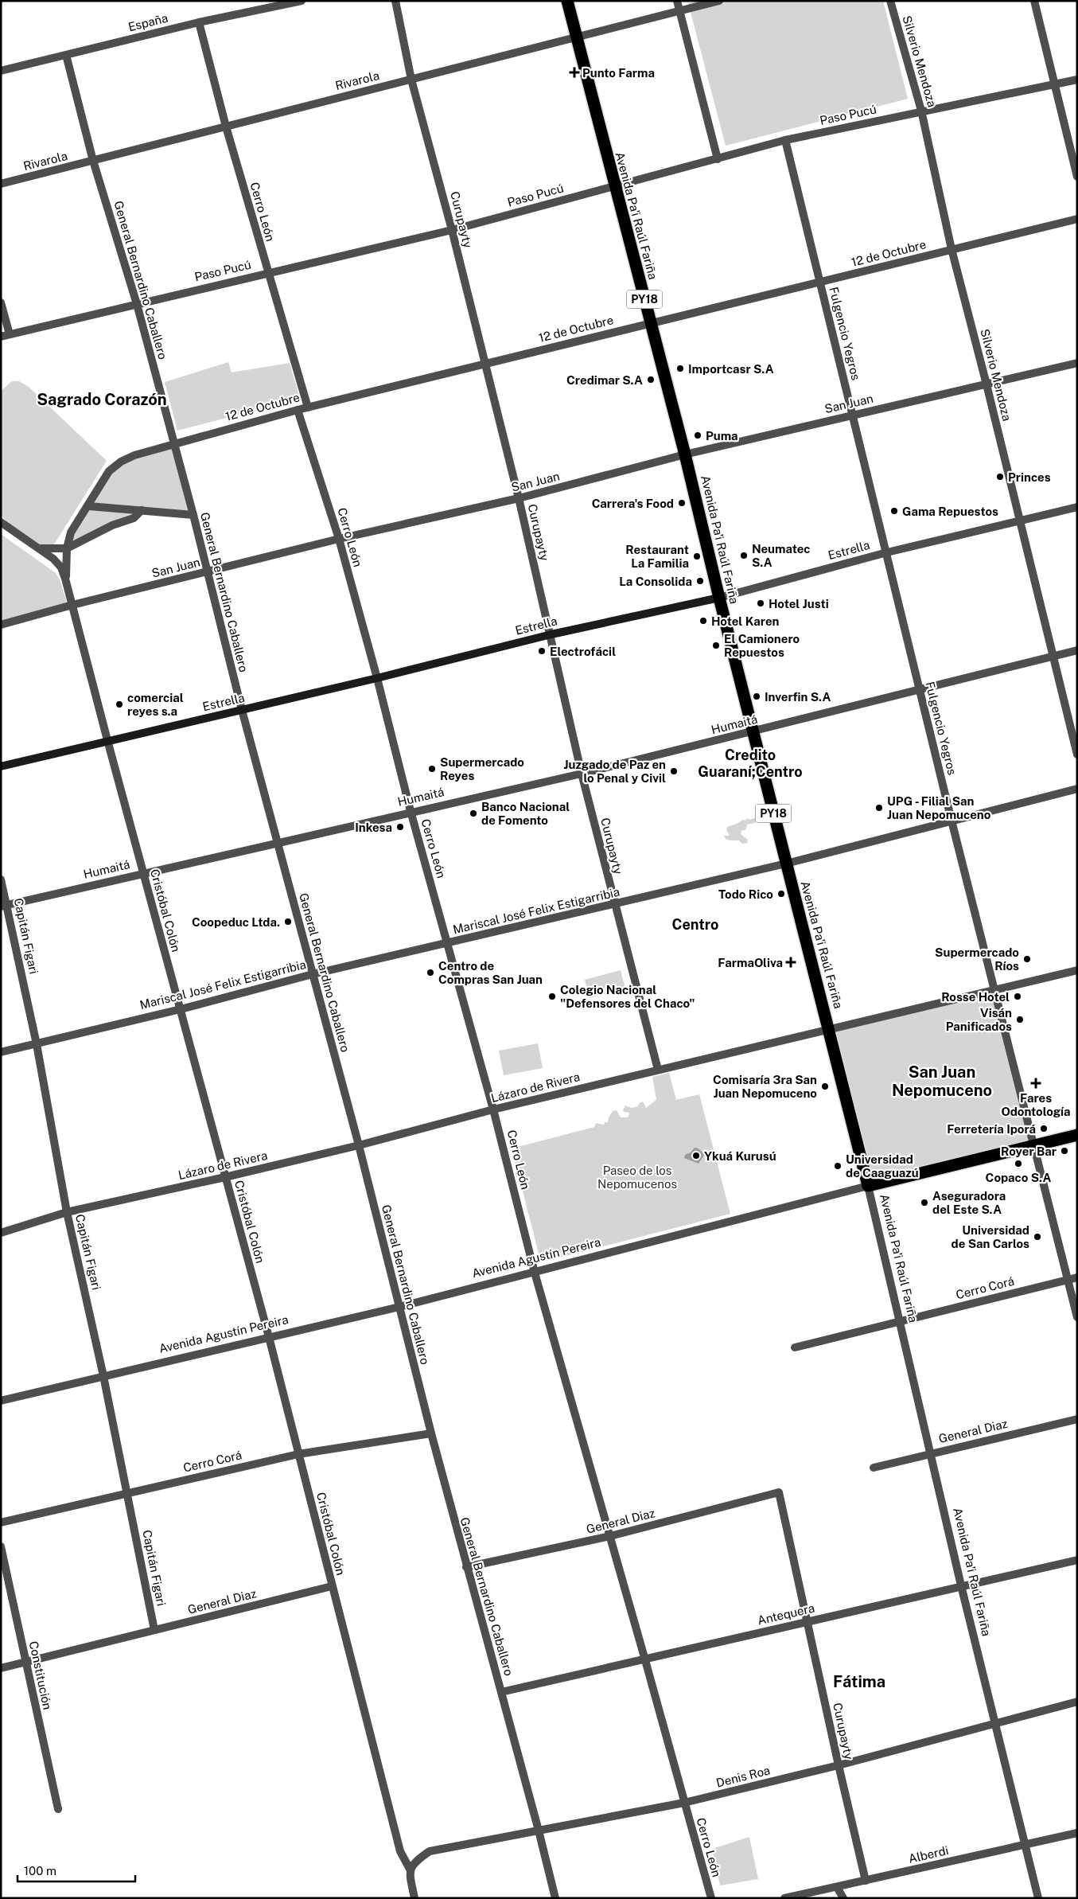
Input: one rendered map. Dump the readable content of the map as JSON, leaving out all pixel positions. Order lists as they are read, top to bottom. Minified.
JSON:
{"streets":{"highway":["Avenida Pa'i Raúl Fariña","PY18","Avenida Agustín Pereira"],"main road":["Estrella"],"street":["España","Silverio Mendoza","Rivarola","Paso Pucú","Cerro León","Curupayty","12 de Octubre","General Bernardino Caballero","Fulgencio Yegros","San Juan","Humaitá","Cristóbal Colón","Mariscal José Felix Estigarribia","Capitán Figari","Lázaro de Rivera","Cerro Corá","General Diaz","Antequera","Constitución","Denis Roa","Alberdi"]},"crossings":[["España","Cerro León"],["España","General Bernardino Caballero"],["Silverio Mendoza","Paso Pucú"],["Silverio Mendoza","12 de Octubre"],["Silverio Mendoza","San Juan"],["Silverio Mendoza","Estrella"],["Silverio Mendoza","Humaitá"],["Rivarola","Cerro León"],["Rivarola","Avenida Pa'i Raúl Fariña"],["Rivarola","Curupayty"],["Rivarola","General Bernardino Caballero"],["Paso Pucú","Cerro León"],["Paso Pucú","Avenida Pa'i Raúl Fariña"],["Paso Pucú","Curupayty"],["Paso Pucú","General Bernardino Caballero"],["Paso Pucú","Fulgencio Yegros"],["Cerro León","12 de Octubre"],["Cerro León","San Juan"],["Cerro León","Estrella"],["Cerro León","Humaitá"],["Cerro León","Mariscal José Felix Estigarribia"],["Cerro León","Lázaro de Rivera"],["Cerro León","Avenida Agustín Pereira"],["Cerro León","General Diaz"],["Cerro León","Antequera"],["Cerro León","Denis Roa"],["Avenida Pa'i Raúl Fariña","12 de Octubre"],["Avenida Pa'i Raúl Fariña","San Juan"],["Avenida Pa'i Raúl Fariña","Estrella"],["Avenida Pa'i Raúl Fariña","Humaitá"],["Avenida Pa'i Raúl Fariña","Mariscal José Felix Estigarribia"],["Avenida Pa'i Raúl Fariña","Lázaro de Rivera"],["Avenida Pa'i Raúl Fariña","Avenida Agustín Pereira"],["Avenida Pa'i Raúl Fariña","Cerro Corá"],["Avenida Pa'i Raúl Fariña","General Diaz"],["Avenida Pa'i Raúl Fariña","Antequera"],["Avenida Pa'i Raúl Fariña","Denis Roa"],["Avenida Pa'i Raúl Fariña","Alberdi"],["Curupayty","12 de Octubre"],["Curupayty","San Juan"],["Curupayty","Estrella"],["Curupayty","Humaitá"],["Curupayty","Mariscal José Felix Estigarribia"],["Curupayty","Lázaro de Rivera"],["Curupayty","General Diaz"],["Curupayty","Antequera"],["Curupayty","Denis Roa"],["Curupayty","Alberdi"],["12 de Octubre","General Bernardino Caballero"],["12 de Octubre","Fulgencio Yegros"],["12 de Octubre","Cristóbal Colón"],["General Bernardino Caballero","San Juan"],["General Bernardino Caballero","Estrella"],["General Bernardino Caballero","Humaitá"],["General Bernardino Caballero","Mariscal José Felix Estigarribia"],["General Bernardino Caballero","Lázaro de Rivera"],["General Bernardino Caballero","Avenida Agustín Pereira"],["General Bernardino Caballero","Cerro Corá"],["General Bernardino Caballero","General Diaz"],["General Bernardino Caballero","Antequera"],["General Bernardino Caballero","Denis Roa"],["Fulgencio Yegros","San Juan"],["Fulgencio Yegros","Estrella"],["Fulgencio Yegros","Humaitá"],["Fulgencio Yegros","Mariscal José Felix Estigarribia"],["Fulgencio Yegros","Lázaro de Rivera"],["Fulgencio Yegros","Avenida Agustín Pereira"],["Fulgencio Yegros","Cerro Corá"],["San Juan","Cristóbal Colón"],["Estrella","Cristóbal Colón"],["Humaitá","Cristóbal Colón"],["Humaitá","Capitán Figari"],["Cristóbal Colón","Mariscal José Felix Estigarribia"],["Cristóbal Colón","Lázaro de Rivera"],["Cristóbal Colón","Avenida Agustín Pereira"],["Cristóbal Colón","Cerro Corá"],["Cristóbal Colón","General Diaz"],["Cristóbal Colón","Denis Roa"],["Mariscal José Felix Estigarribia","Capitán Figari"],["Capitán Figari","Lázaro de Rivera"],["Capitán Figari","Avenida Agustín Pereira"],["Capitán Figari","Cerro Corá"],["Capitán Figari","General Diaz"],["General Diaz","Constitución"]],"districts":["Sagrado Corazón","Credito Guaraní;Centro","Centro","San Juan Nepomuceno","Fátima"],"parks":["Paseo de los Nepomucenos"],"places":{"health":["Punto Farma","FarmaOliva","Fares Odontología"],"other":["Importcasr S.A","Credimar S.A","Puma","Princes","Carrera's Food","Gama Repuestos","Neumatec S.A","Restaurant La Familia","La Consolida","Hotel Justi","Hotel Karen","El Camionero Repuestos","Electrofácil","Inverfin S.A","comercial reyes s.a","Supermercado Reyes","Juzgado de Paz en lo Penal y Civil","UPG - Filial San Juan Nepomuceno","Banco Nacional de Fomento","Inkesa","Todo Rico","Coopeduc Ltda.","Supermercado Ríos","Centro de Compras San Juan","Colegio Nacional \"Defensores del Chaco\"","Rosse Hotel","Visán Panificados","Comisaría 3ra San Juan Nepomuceno","Ferretería Iporá","Royer Bar","Ykuá Kurusú","Copaco S.A","Universidad de Caaguazú","Aseguradora del Este S.A","Universidad de San Carlos"]},"scale_bar":"100 m"}
